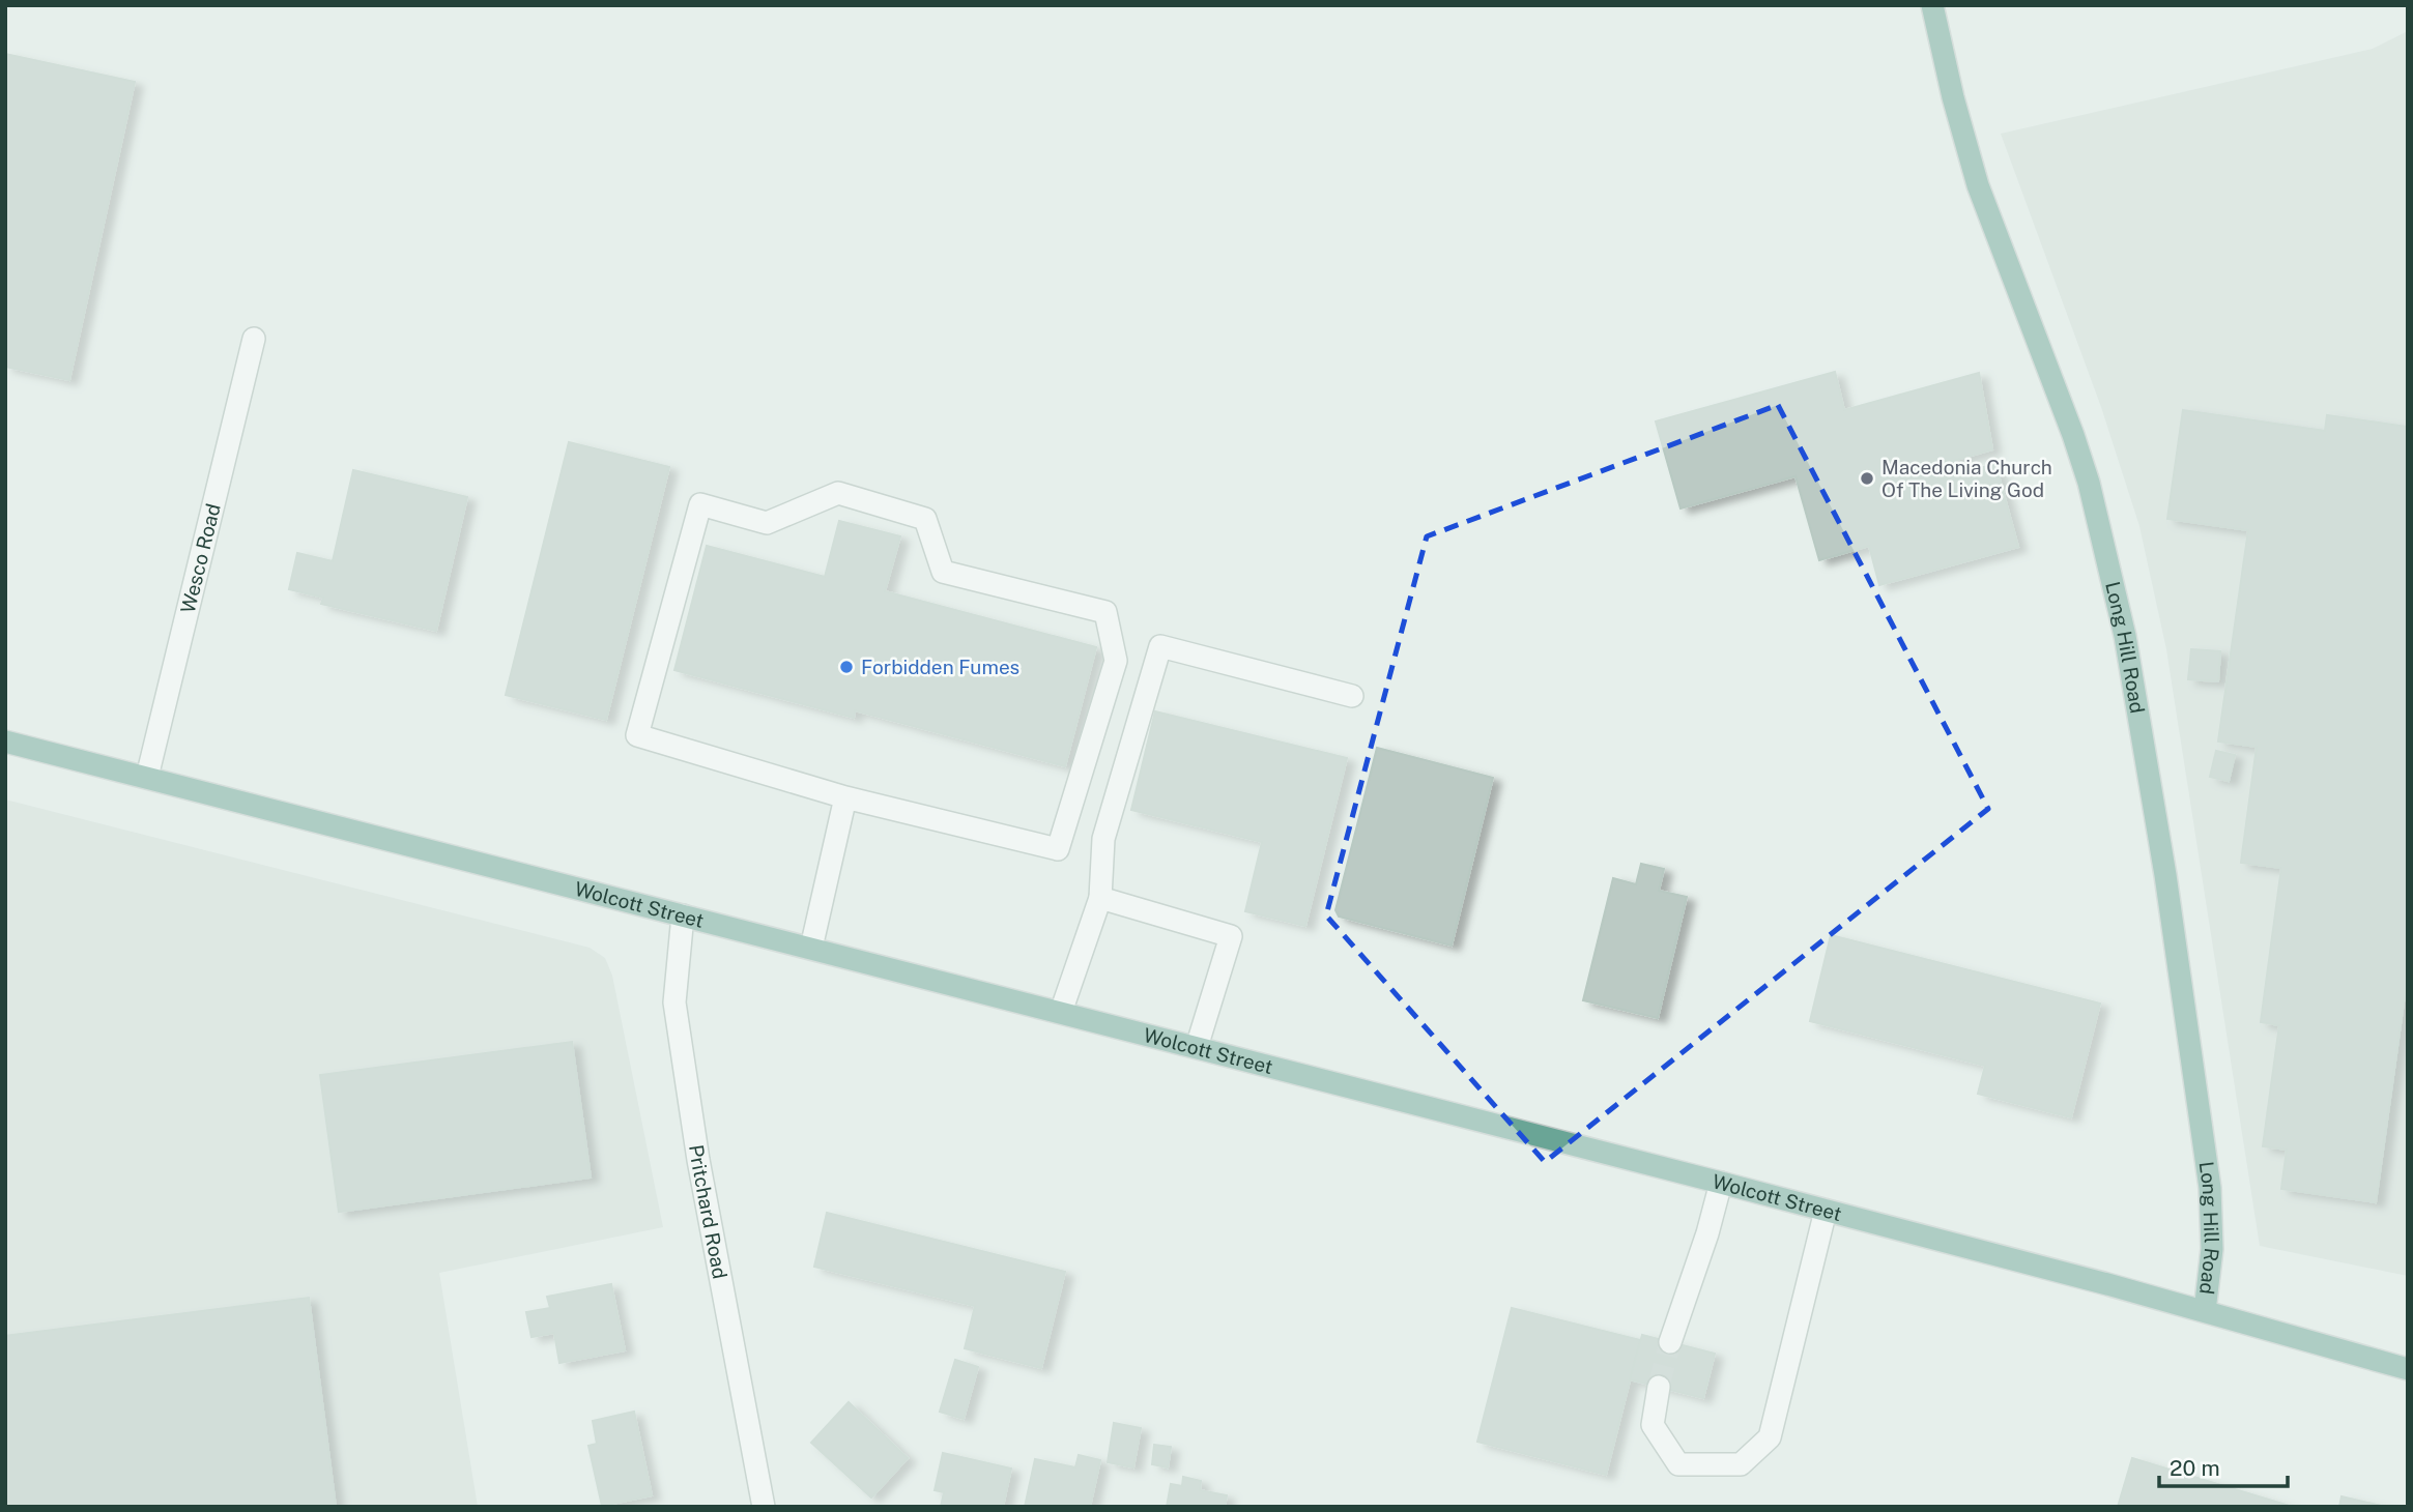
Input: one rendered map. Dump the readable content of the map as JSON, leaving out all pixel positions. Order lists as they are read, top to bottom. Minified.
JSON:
{"streets":{"main road":["Long Hill Road","Wolcott Street"],"street":["Wesco Road","Pritchard Road"]},"crossings":[["Wesco Road","Wolcott Street"],["Long Hill Road","Wolcott Street"],["Wolcott Street","Pritchard Road"]],"places":["Macedonia Church Of The Living God","Forbidden Fumes"],"scale_bar":"20 m"}
